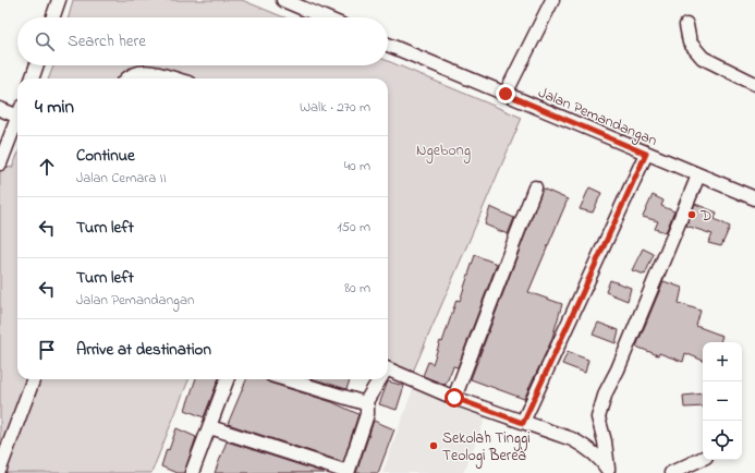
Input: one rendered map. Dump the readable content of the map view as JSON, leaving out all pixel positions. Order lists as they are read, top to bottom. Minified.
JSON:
{"streets":{"street":["Jalan Pemandangan"]},"parks":["Ngebong"],"places":["D","Sekolah Tinggi Teologi Berea"],"page":{"search":"Search here","heading":["4 min","Walk · 270 m"],"list":[["Continue","Jalan Cemara II","40 m"],["Turn left","150 m"],["Turn left","Jalan Pemandangan","80 m"],"Arrive at destination"],"map_buttons":["+","−"]}}
